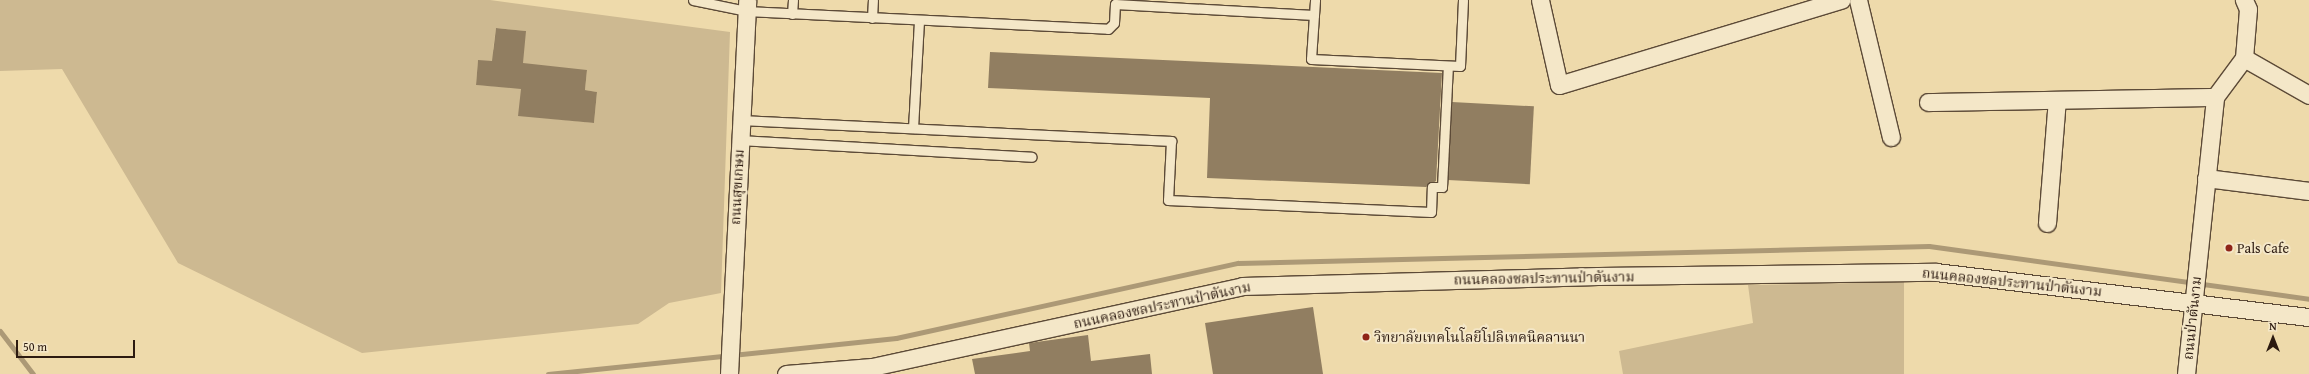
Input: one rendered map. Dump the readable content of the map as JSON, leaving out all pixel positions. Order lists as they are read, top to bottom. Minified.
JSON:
{"streets":{"street":["ถนนสุขเกษม","ถนนคลองชลประทานป่าตันงาม","ถนนป่าตันงาม"]},"crossings":[["ถนนคลองชลประทานป่าตันงาม","ถนนป่าตันงาม"]],"places":["Pals Cafe","วิทยาลัยเทคโนโลยีโปลิเทคนิคลานนา"],"scale_bar":"50 m","north":"top"}
